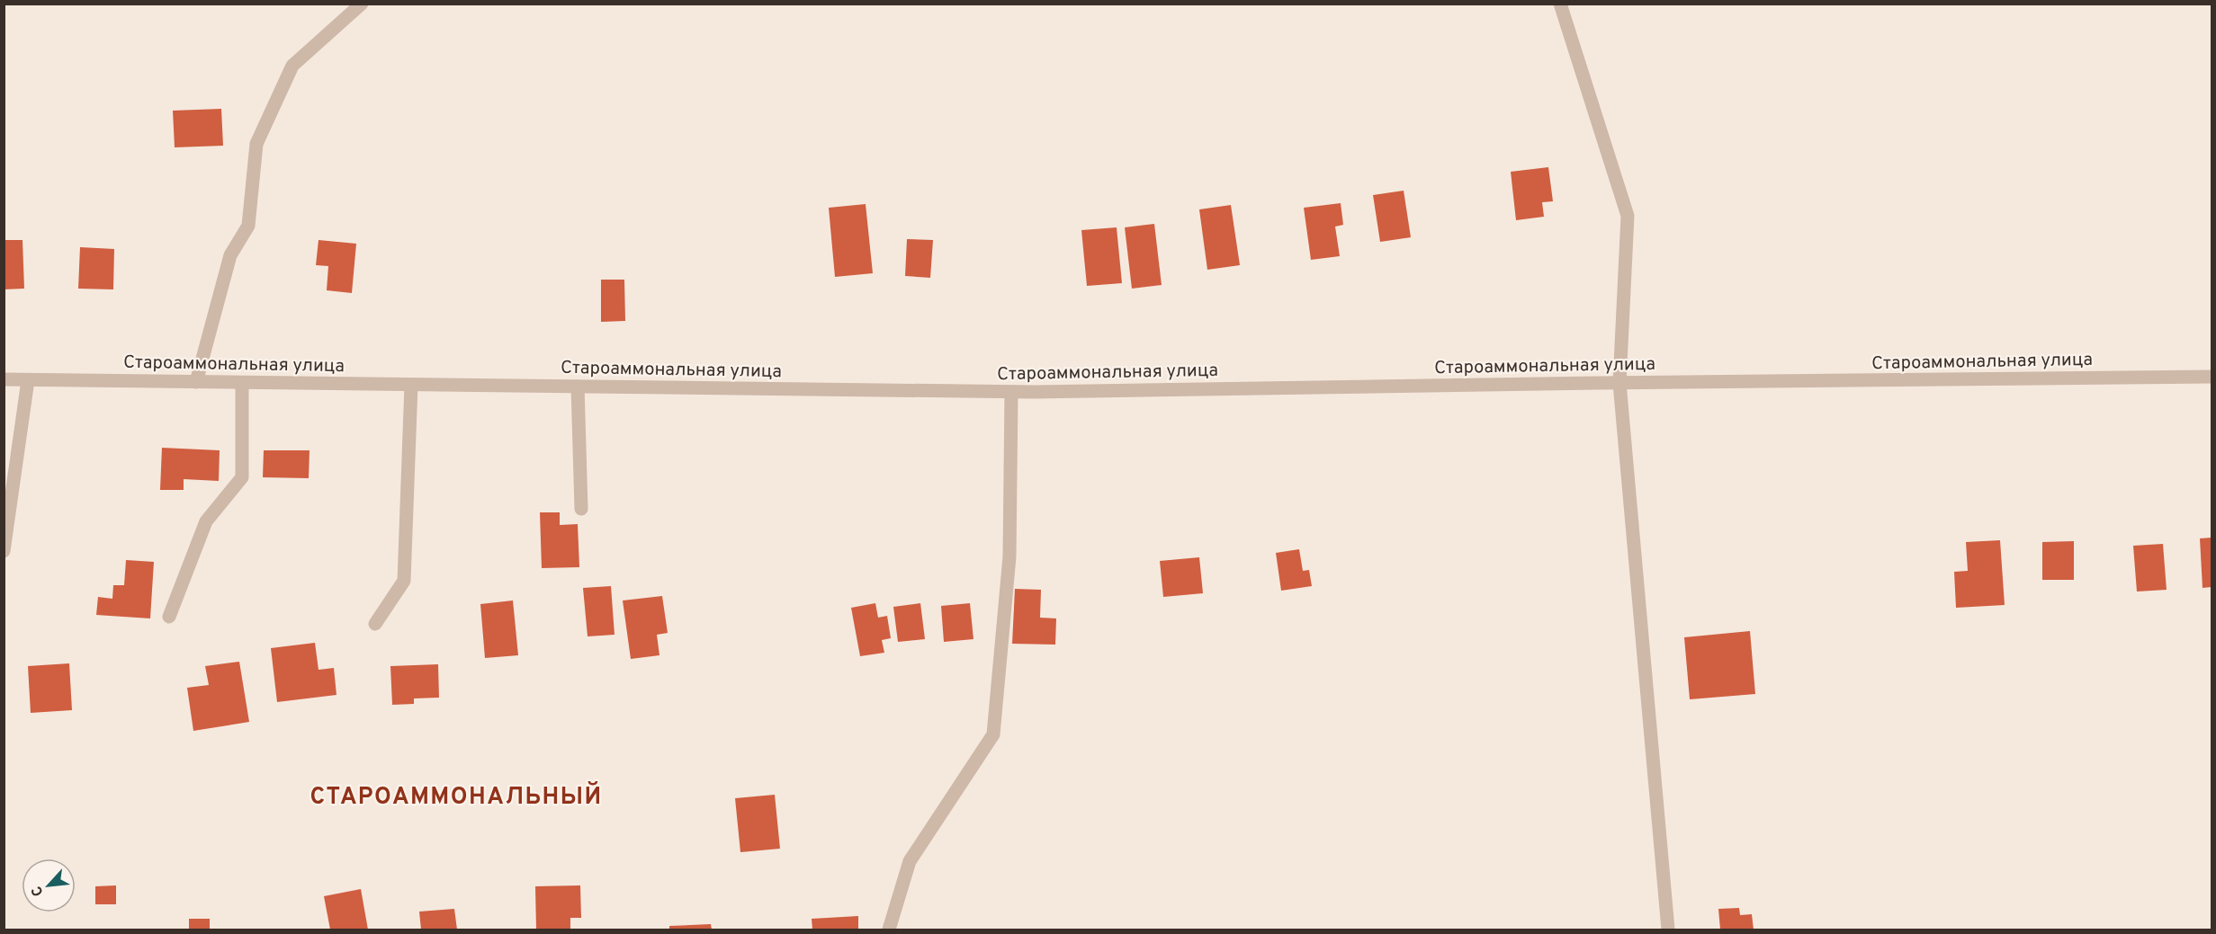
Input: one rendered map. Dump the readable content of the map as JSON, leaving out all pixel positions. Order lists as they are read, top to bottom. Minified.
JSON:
{"streets":{"street":["Староаммональная улица"]},"districts":["СТАРОАММОНАЛЬНЫЙ"],"north":"bottom left"}
